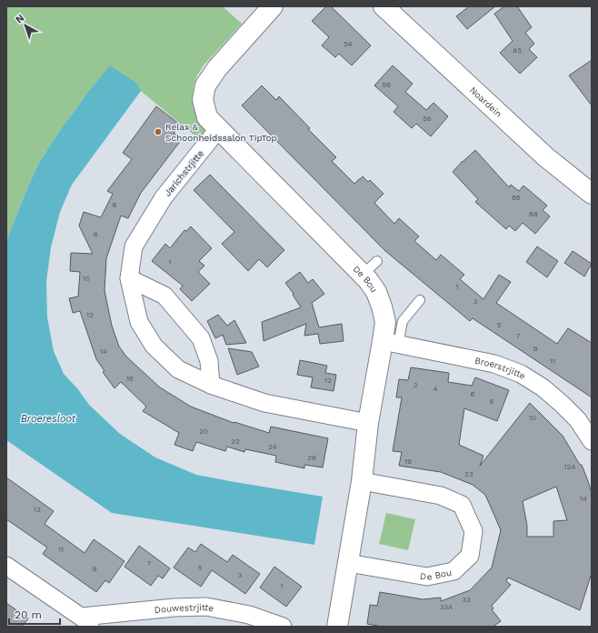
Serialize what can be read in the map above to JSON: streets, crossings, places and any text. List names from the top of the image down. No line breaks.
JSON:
{"streets":{"street":["Noardein","Jarichstrjitte","De Bou","Broerstrjitte","Douwestrjitte"]},"crossings":[["Jarichstrjitte","De Bou"],["De Bou","Broerstrjitte"]],"water":["Broeresloot"],"places":["Relax & Schoonheidssalon TipTop"],"house_numbers":["54","85","56","58","66","6","68","8","1","10","1","3","12","5","7","9","14","11","16","12","2","4","6","8","10","20","22","24","26","19","12A","23","14","13","11","7","5","9","3","1","33","33A"],"scale_bar":"20 m","north":"top left"}
